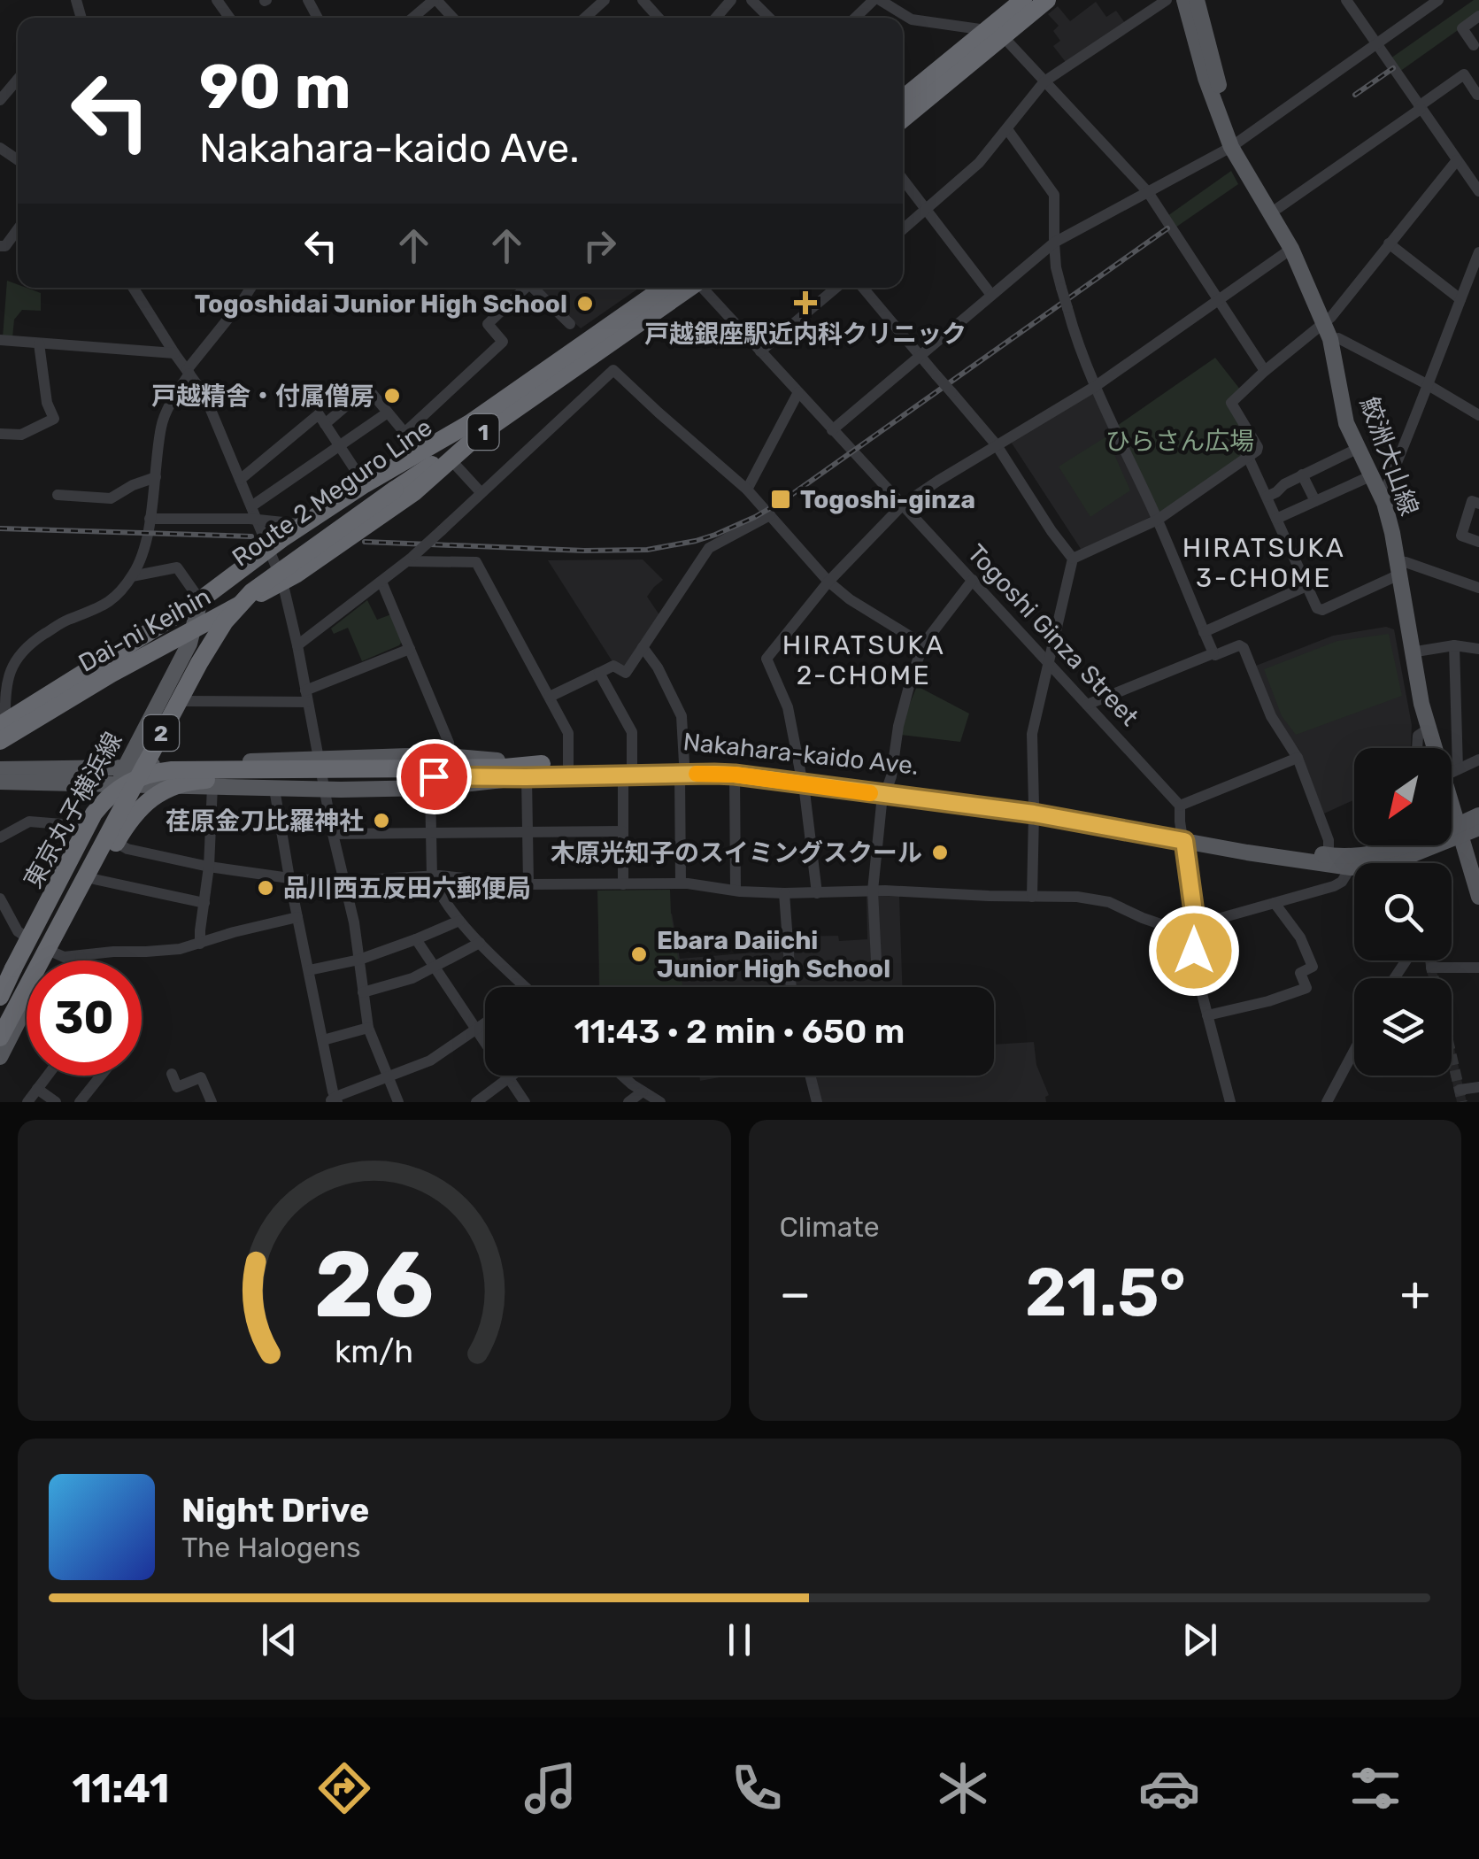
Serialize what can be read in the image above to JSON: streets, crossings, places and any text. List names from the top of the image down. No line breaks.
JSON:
{"streets":{"highway":["1","Route 2 Meguro Line","Dai-ni Keihin","2"],"main road":["鮫洲大山線","Nakahara-kaido Ave.","東京丸子横浜線"],"street":["Togoshi Ginza Street"]},"crossings":[["鮫洲大山線","Nakahara-kaido Ave."],["Route 2 Meguro Line","Dai-ni Keihin"],["Route 2 Meguro Line","2"],["Route 2 Meguro Line","Nakahara-kaido Ave."],["Route 2 Meguro Line","東京丸子横浜線"],["Dai-ni Keihin","東京丸子横浜線"],["2","東京丸子横浜線"],["Nakahara-kaido Ave.","東京丸子横浜線"]],"districts":["HIRATSUKA 3-CHOME","HIRATSUKA 2-CHOME"],"parks":["ひらさん広場"],"places":{"health":["戸越銀座駅近内科クリニック"],"other":["Togoshidai Junior High School","戸越精舎・付属僧房","荏原金刀比羅神社","木原光知子のスイミングスクール","品川西五反田六郵便局","Ebara Daiichi Junior High School"],"transit":["Togoshi-ginza"]},"north":"bottom left","page":{"turn":["90 m","Nakahara-kaido Ave."],"limit":"30","trip":"11:43 · 2 min · 650 m","tile":"Climate","heat":["−","21.5°","+"],"song":["Night Drive","The Halogens"],"tabs":"11:41","gauge":["26","km/h"]}}
